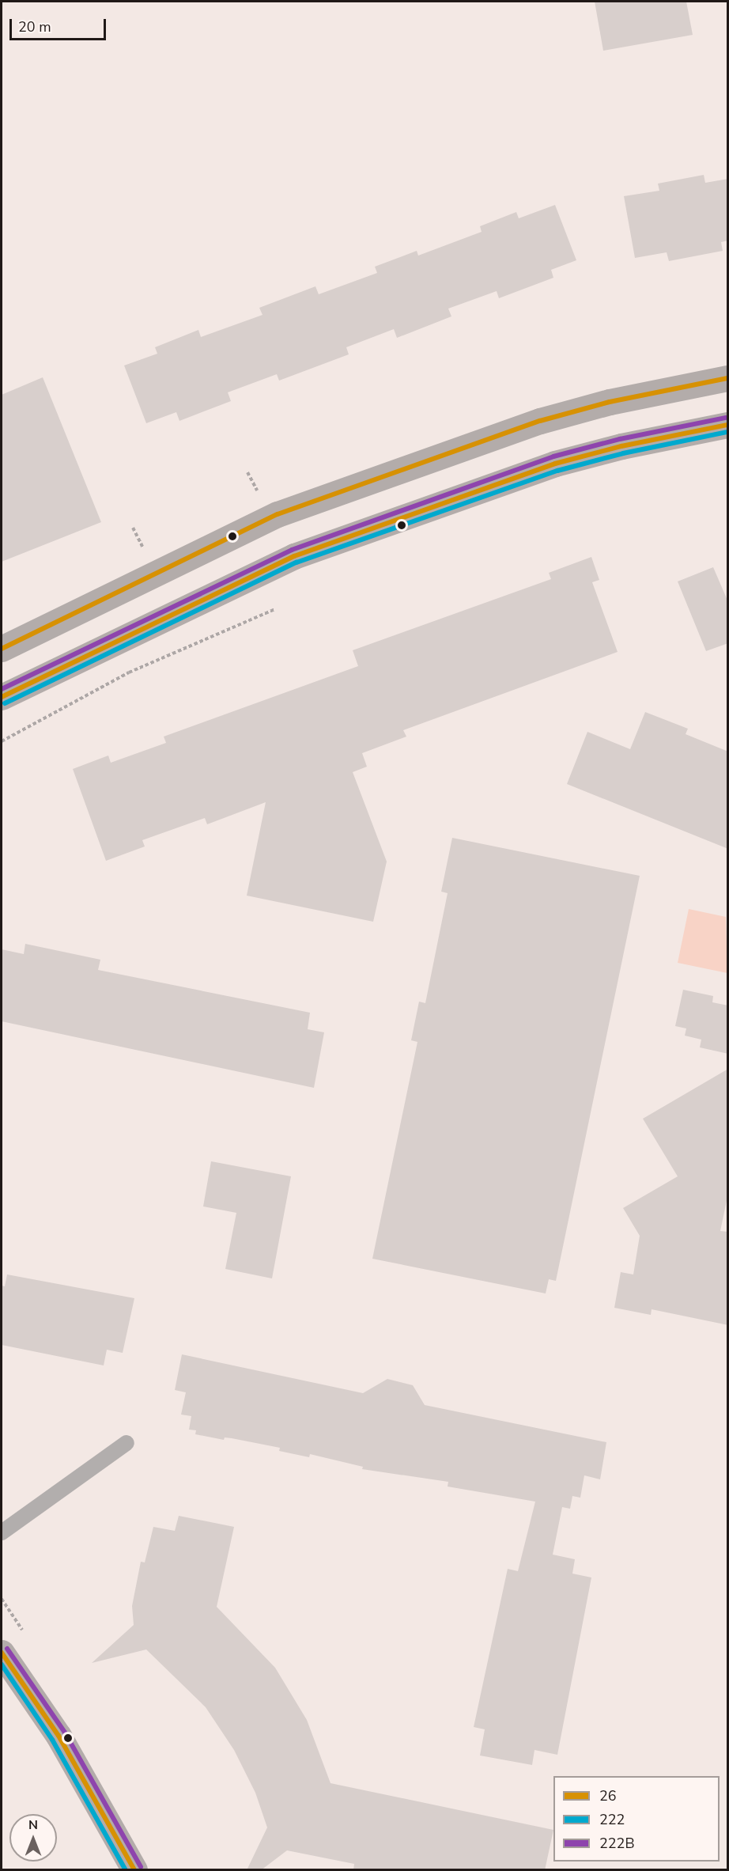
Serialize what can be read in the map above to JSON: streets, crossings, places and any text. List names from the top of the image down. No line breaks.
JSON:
{"lines":["transit line 26","transit line 222B","transit line 222"],"legend":["26","222","222B"],"scale_bar":"20 m","north":"top"}
